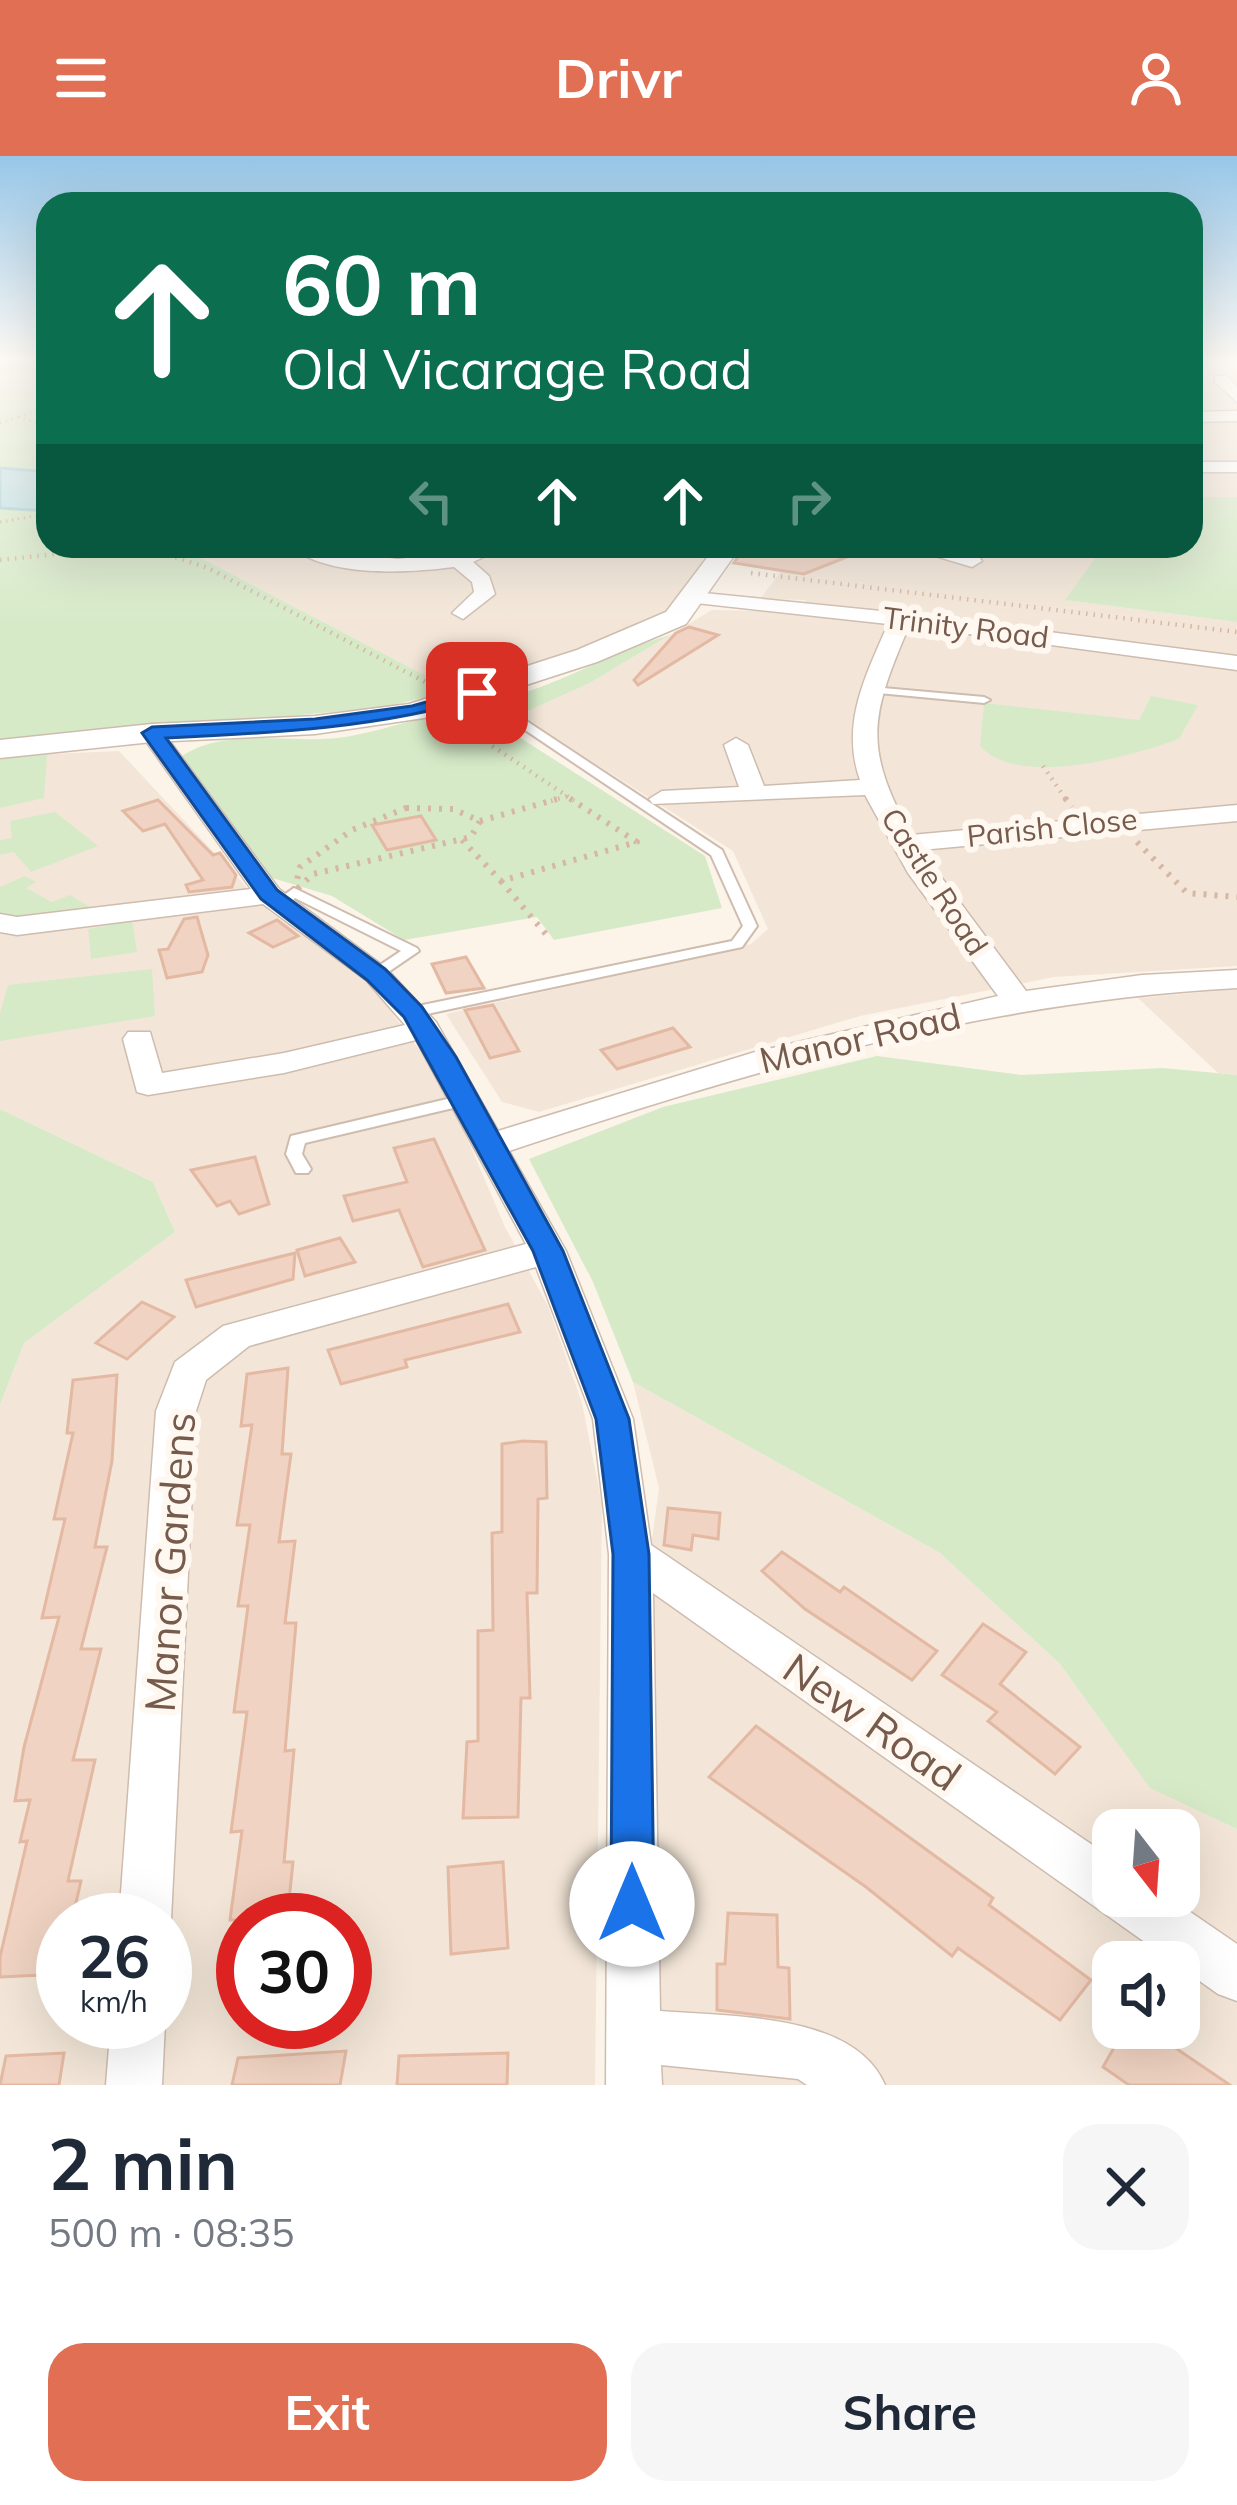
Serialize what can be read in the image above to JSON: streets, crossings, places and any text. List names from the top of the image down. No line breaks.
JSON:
{"streets":{"street":["Trinity Road","Parish Close","Castle Road","Manor Road","Manor Gardens","New Road"]},"crossings":[["Trinity Road","Castle Road"],["Parish Close","Castle Road"],["Castle Road","Manor Road"]],"north":"bottom","page":{"header":"Drivr","turn":["60 m","Old Vicarage Road"],"speed":"26 km/h","limit":"30","heading":["2 min","500 m · 08:35"],"buttons":["Exit","Share"]}}
